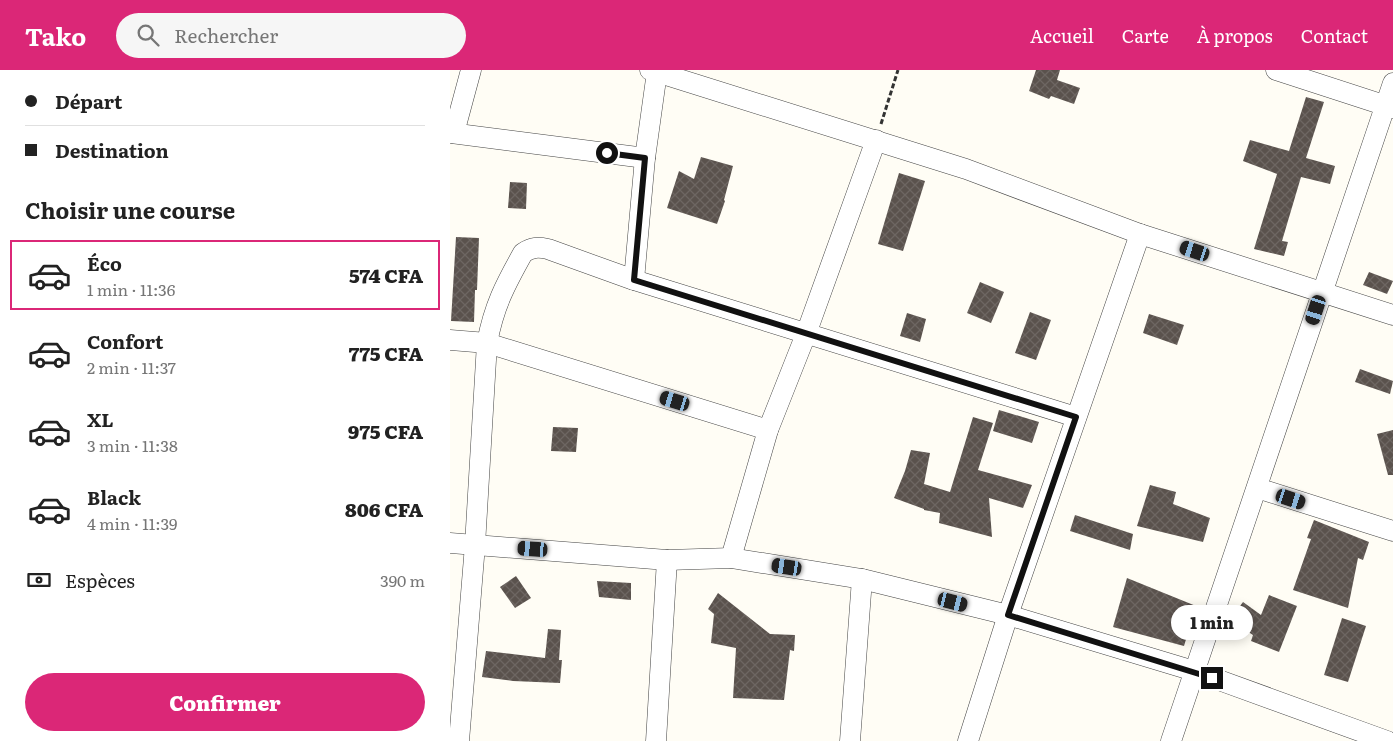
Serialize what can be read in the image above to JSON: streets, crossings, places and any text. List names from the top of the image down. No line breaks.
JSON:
{"page":{"header":"Tako","search":"Rechercher","nav":["Accueil","Carte","À propos","Contact"],"banner":["Départ","Destination"],"heading":"Choisir une course","list":[{"name":"Éco","note":"1 min · 11:36","value":"574 CFA"},{"name":"Confort","note":"2 min · 11:37","value":"775 CFA"},{"name":"XL","note":"3 min · 11:38","value":"975 CFA"},{"name":"Black","note":"4 min · 11:39","value":"806 CFA"}],"pay":["Espèces","390 m"],"bubble":"1 min","buttons":"Confirmer"}}
